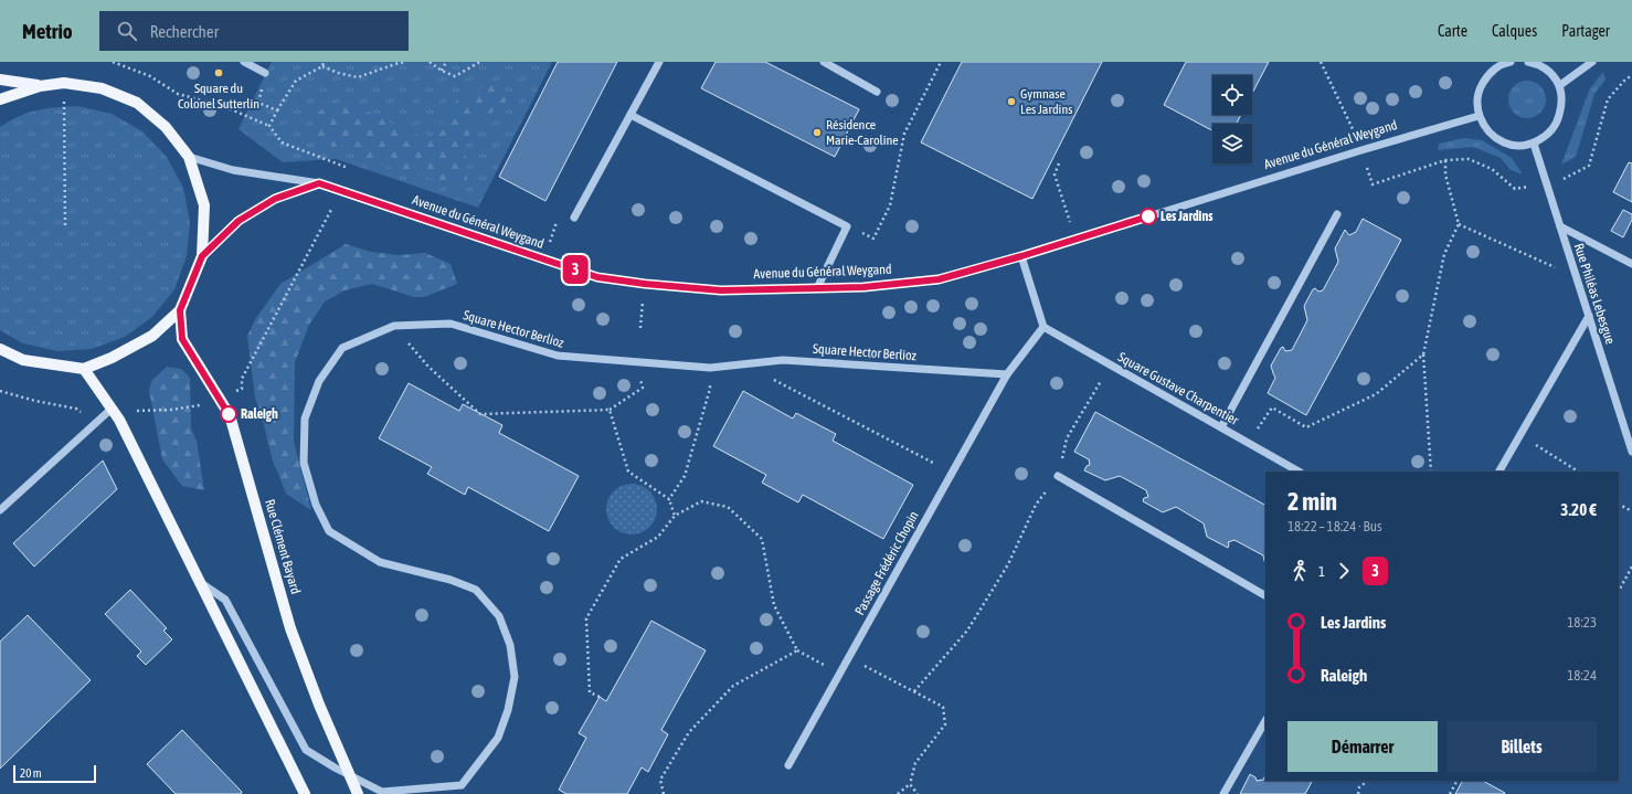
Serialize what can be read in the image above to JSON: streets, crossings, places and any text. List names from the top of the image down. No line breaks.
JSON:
{"streets":{"main road":["Rue Clément Bayard"],"street":["Avenue du Général Weygand","Rue Philéas Lebesgue","Square Hector Berlioz","Square Gustave Charpentier","Passage Frédéric Chopin"]},"crossings":[["Square Hector Berlioz","Passage Frédéric Chopin"],["Square Gustave Charpentier","Passage Frédéric Chopin"]],"places":["Square du Colonel Sutterlin","Gymnase Les Jardins","Résidence Marie-Caroline","Les Jardins","Raleigh"],"lines":["bus line 3"],"scale_bar":"20 m","page":{"header":"Metrio","search":"Rechercher","nav":["Carte","Calques","Partager"],"on_map":"3","heading":["2 min","18:22 – 18:24 · Bus","3.20 €"],"legs":["1","3"],"list":[{"name":"Les Jardins","value":"18:23"},{"name":"Raleigh","value":"18:24"}],"buttons":["Démarrer","Billets"],"scale":"20 m"}}
